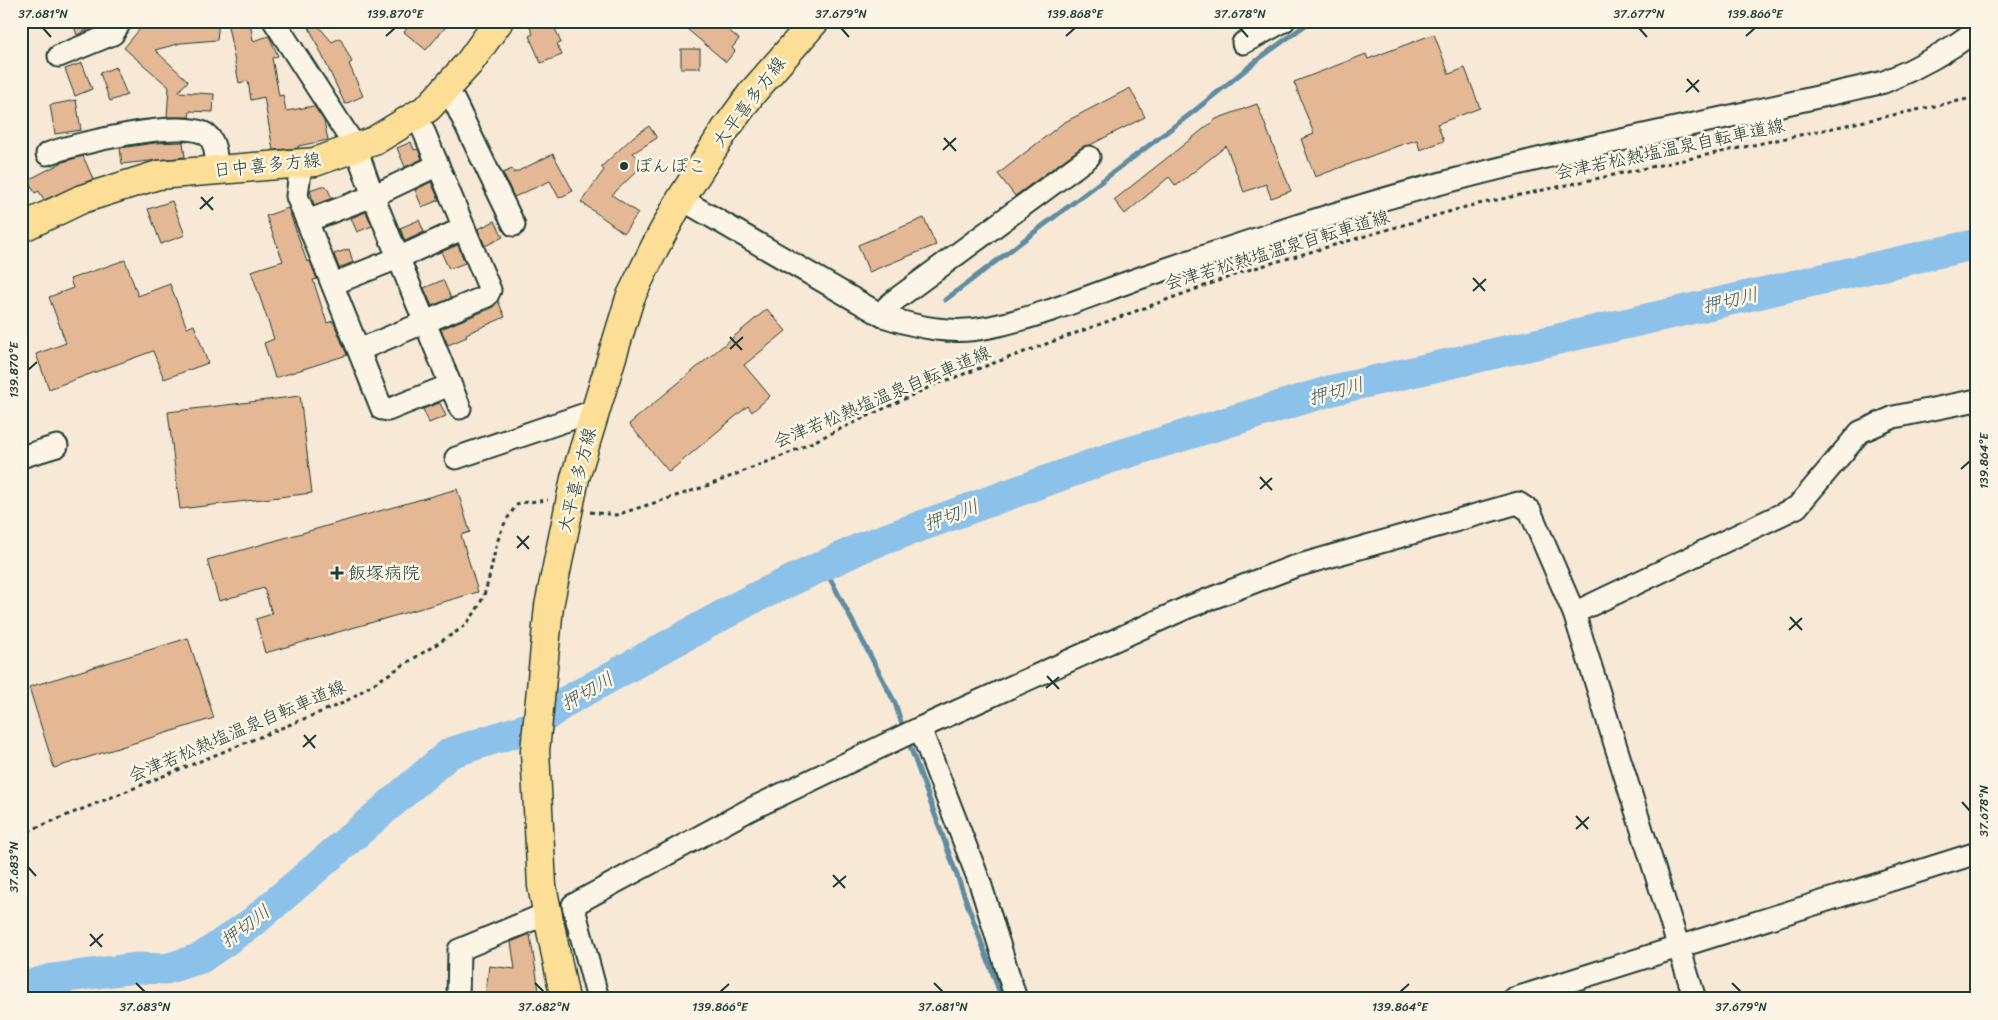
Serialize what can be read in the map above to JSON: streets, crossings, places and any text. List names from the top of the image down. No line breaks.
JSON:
{"streets":{"main road":["大平喜多方線","日中喜多方線"],"path":["会津若松熱塩温泉自転車道線"]},"water":["押切川"],"places":{"other":["ぽんぽこ"],"health":["飯塚病院"]},"coordinates":["37.681°N","139.870°E","37.679°N","139.868°E","37.678°N","37.677°N","139.866°E","139.864°E","37.683°N","37.682°N"]}
